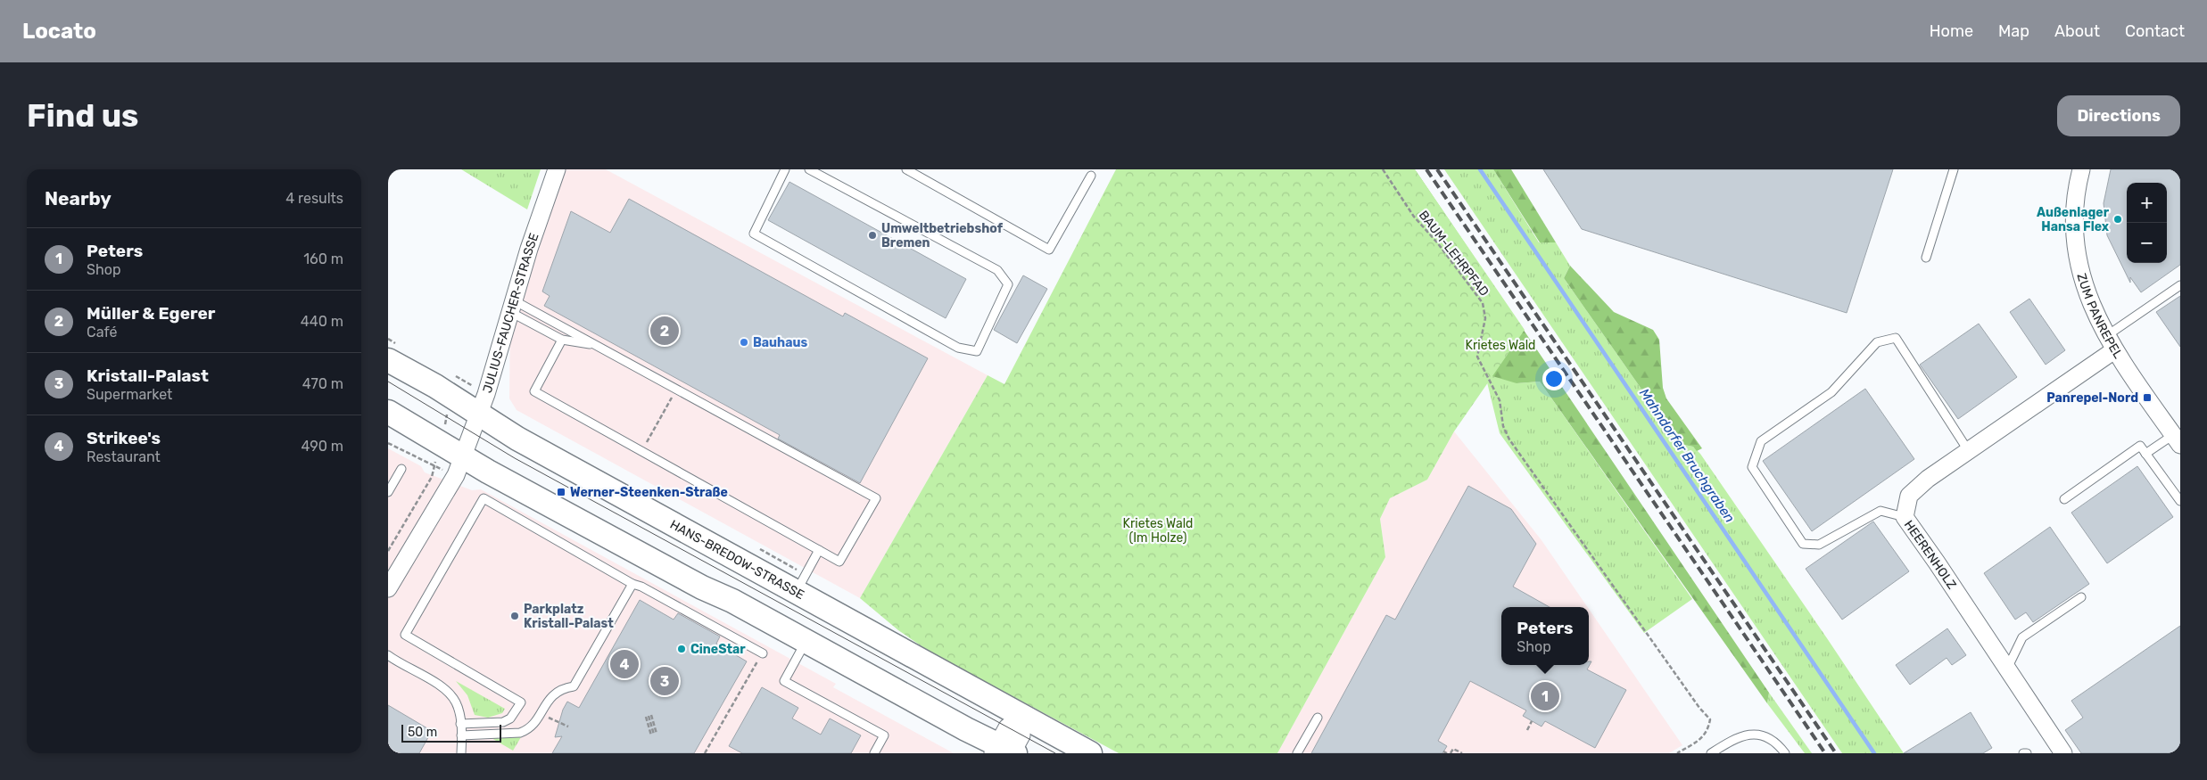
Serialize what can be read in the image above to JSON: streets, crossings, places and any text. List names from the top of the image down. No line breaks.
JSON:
{"streets":{"main road":["HANS-BREDOW-STRASSE"],"street":["JULIUS-FAUCHER-STRASSE","ZUM PANREPEL","HEERENHOLZ"],"path":["BAUM-LEHRPFAD"]},"crossings":[["JULIUS-FAUCHER-STRASSE","HANS-BREDOW-STRASSE"],["ZUM PANREPEL","HEERENHOLZ"]],"water":["Mahndorfer Bruchgraben"],"parks":["Krietes Wald","Krietes Wald (Im Holze)"],"places":{"other":["Außenlager Hansa Flex","Umweltbetriebshof Bremen","Bauhaus","Parkplatz Kristall-Palast","CineStar"],"transit":["Panrepel-Nord","Werner-Steenken-Straße"]},"scale_bar":"50 m","page":{"header":"Locato","nav":["Home","Map","About","Contact"],"buttons":"Directions","title":"Find us","heading":["Nearby","4 results"],"map_buttons":["+","−"],"list":[{"mark":"1","name":"Peters","note":"Shop","value":"160 m"},{"mark":"2","name":"Müller & Egerer","note":"Café","value":"440 m"},{"mark":"3","name":"Kristall-Palast","note":"Supermarket","value":"470 m"},{"mark":"4","name":"Strikee's","note":"Restaurant","value":"490 m"}],"pins":["2","4","3","1"],"popup":["Peters","Shop"],"scale":"50 m"}}
